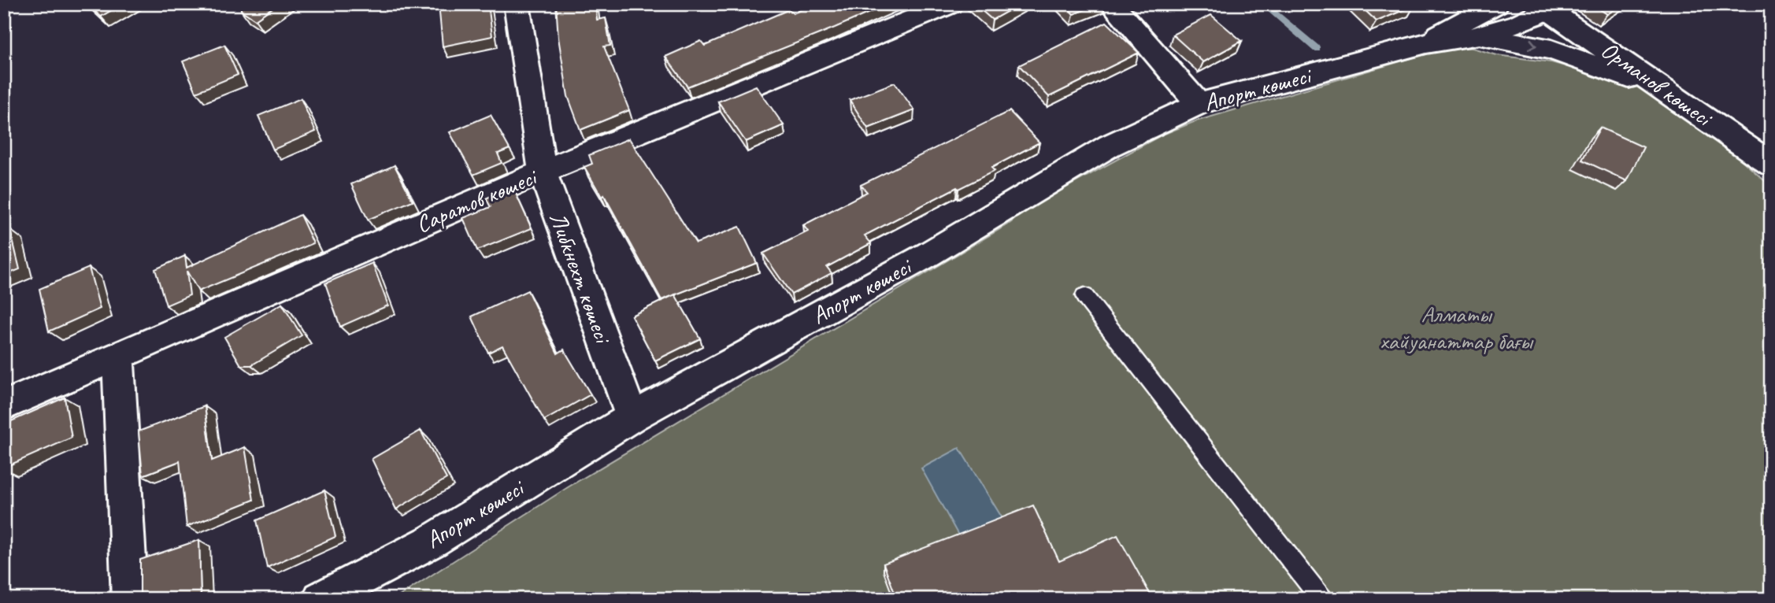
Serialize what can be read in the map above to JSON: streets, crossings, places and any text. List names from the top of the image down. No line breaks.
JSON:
{"streets":{"street":["Орманов көшесі","Апорт көшесі","Саратов көшесі","Либкнехт көшесі"]},"crossings":[["Орманов көшесі","Апорт көшесі"],["Апорт көшесі","Либкнехт көшесі"],["Саратов көшесі","Либкнехт көшесі"]],"parks":["Алматы хайуанаттар бағы"]}
